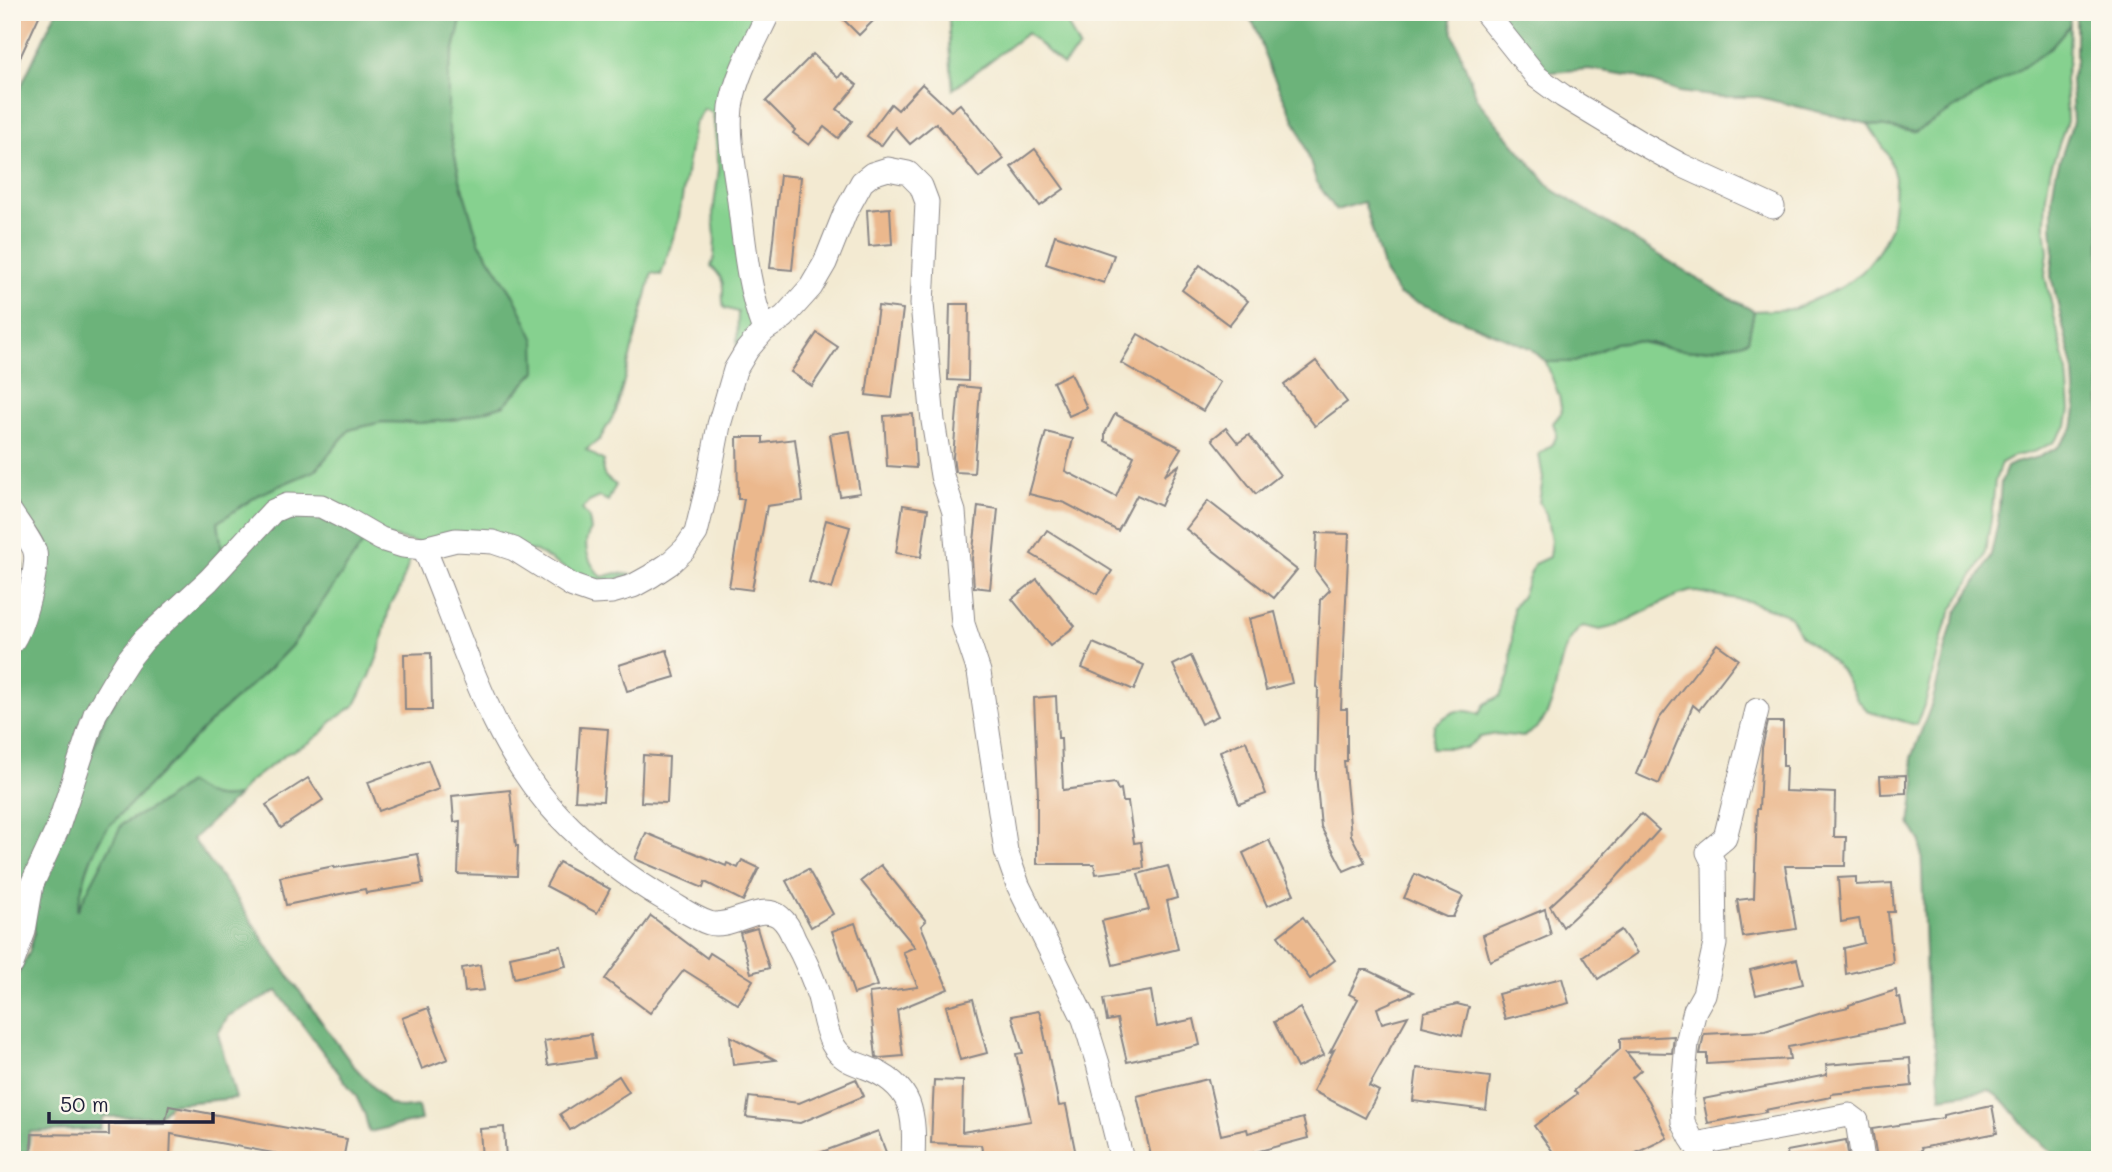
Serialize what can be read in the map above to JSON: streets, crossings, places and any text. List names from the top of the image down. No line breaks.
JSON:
{"scale_bar":"50 m"}
